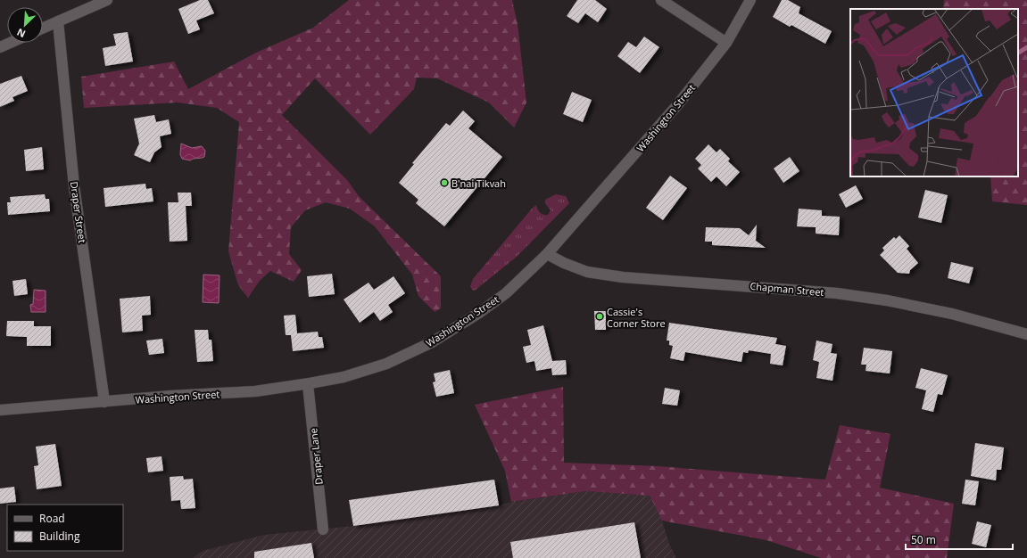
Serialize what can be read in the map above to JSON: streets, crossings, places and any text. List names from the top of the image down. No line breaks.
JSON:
{"streets":{"street":["Washington Street","Draper Street","Chapman Street","Draper Lane"]},"crossings":[["Washington Street","Draper Street"],["Washington Street","Chapman Street"],["Washington Street","Draper Lane"]],"places":["B'nai Tikvah","Cassie's Corner Store"],"legend":["Road","Building"],"scale_bar":"50 m","north":"bottom left"}
